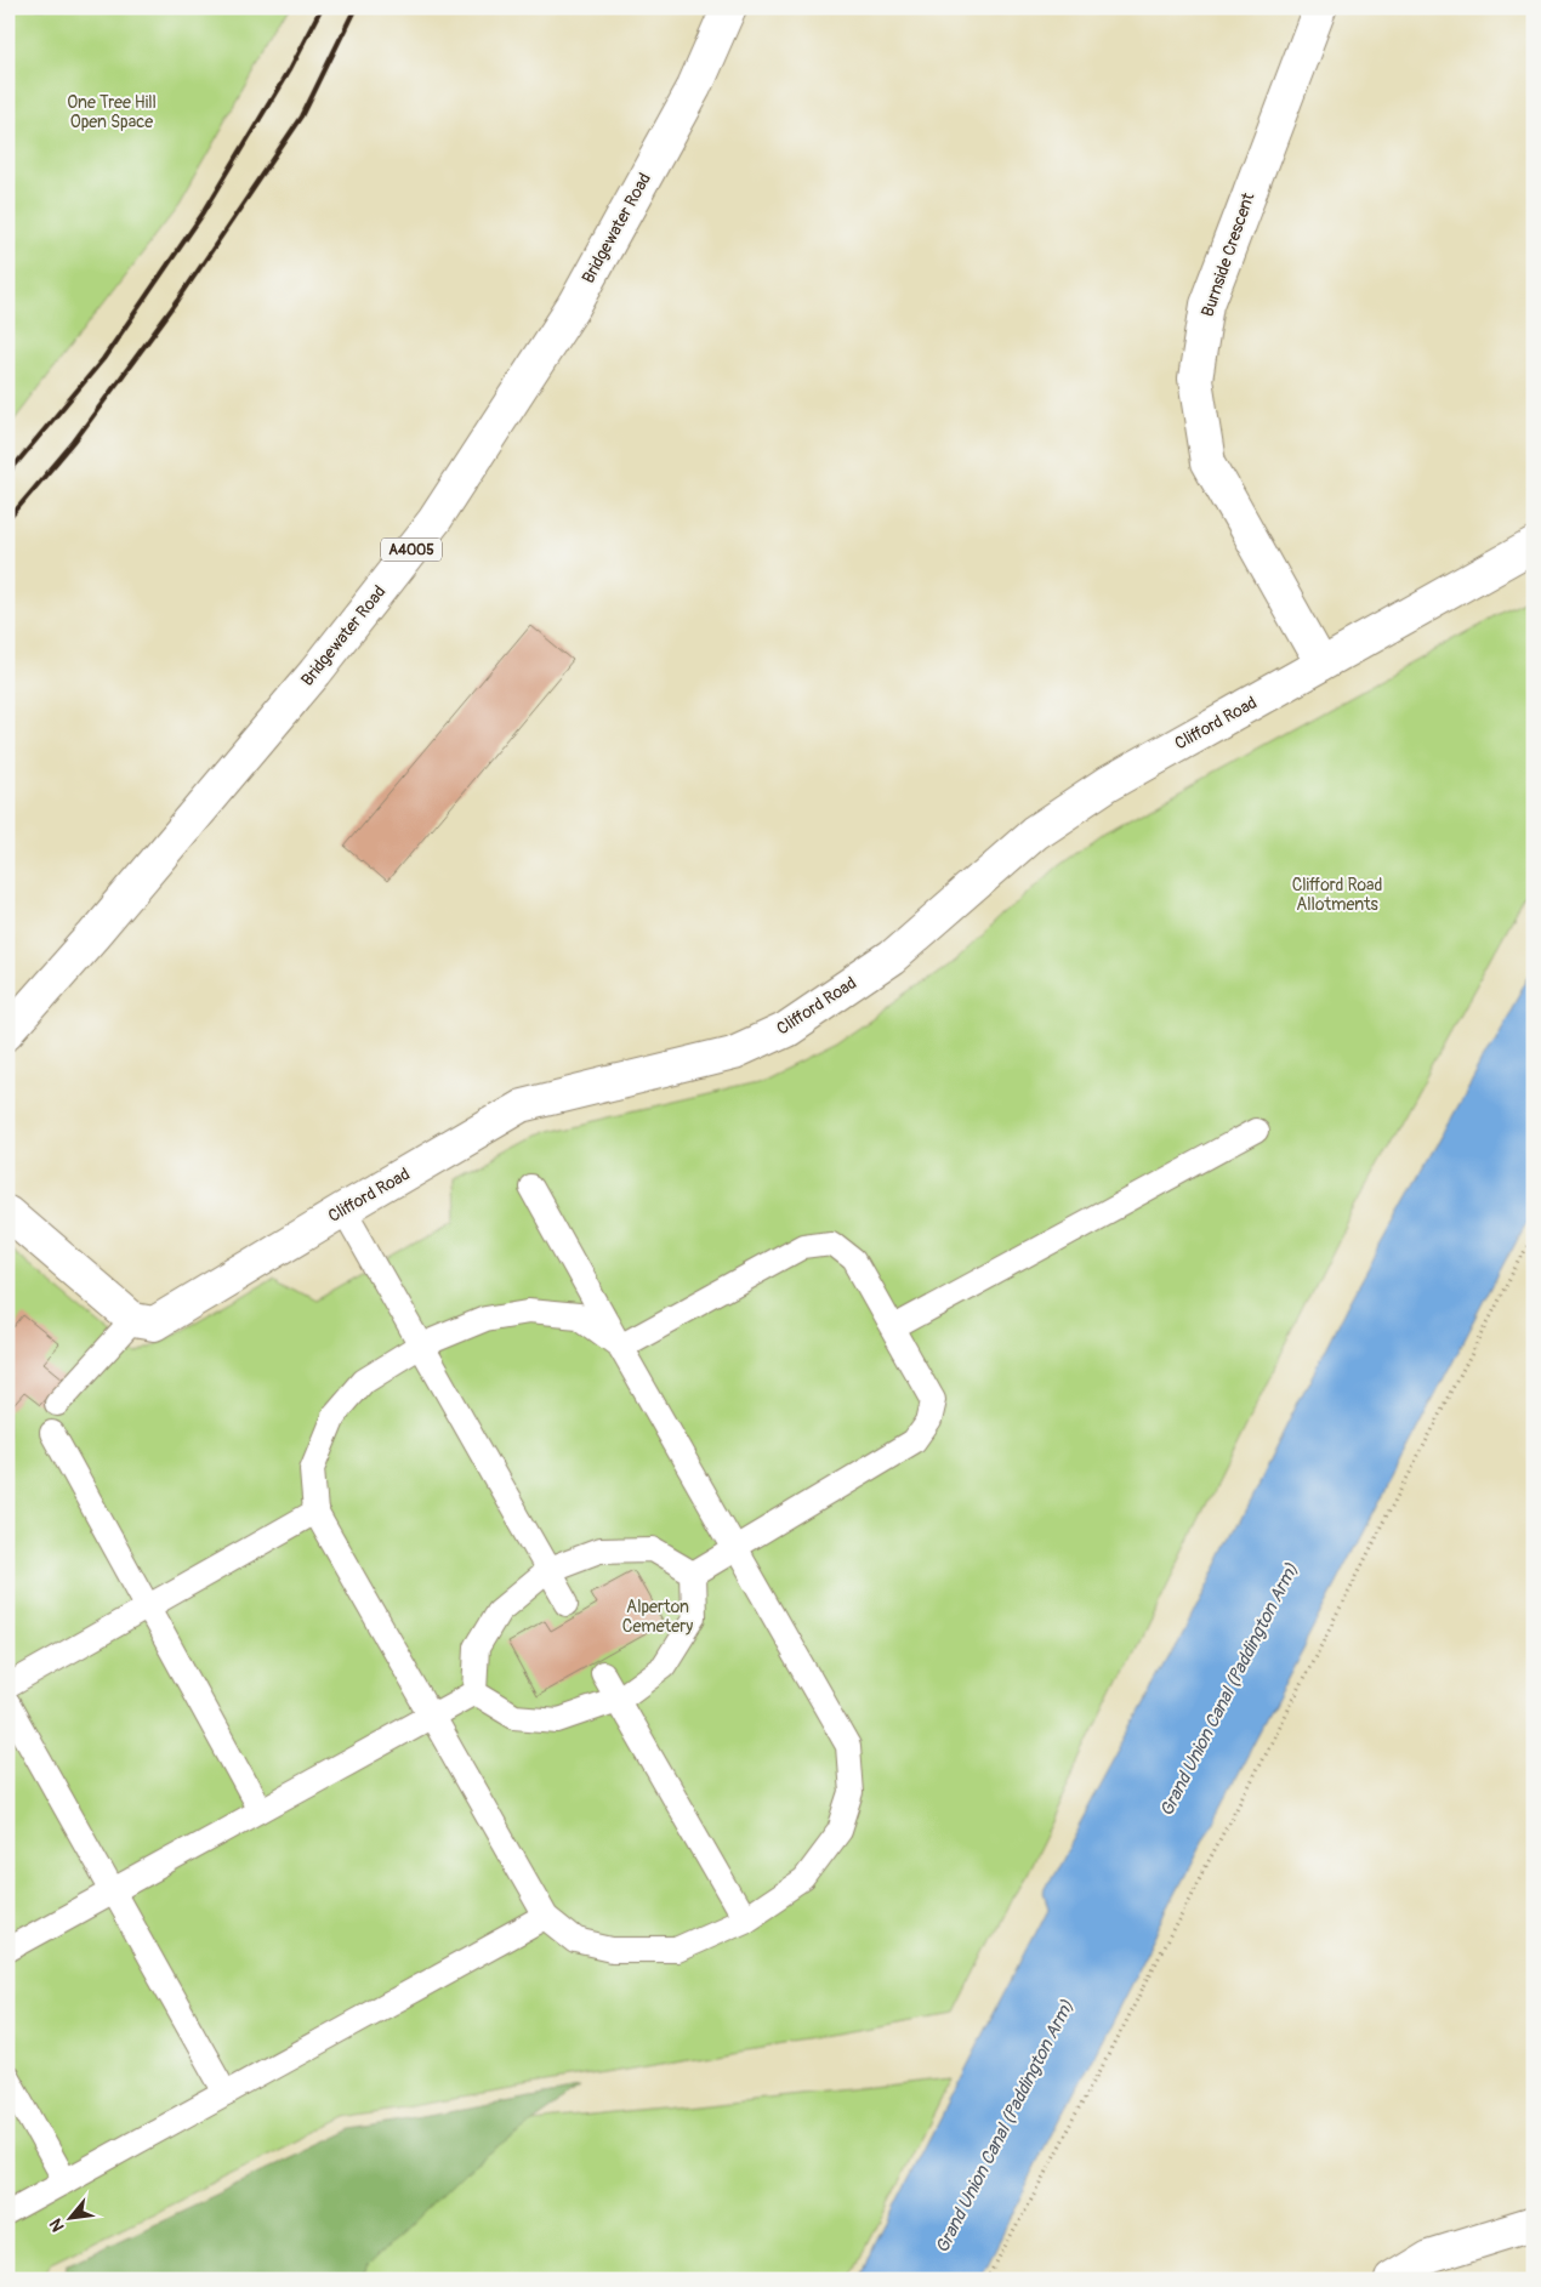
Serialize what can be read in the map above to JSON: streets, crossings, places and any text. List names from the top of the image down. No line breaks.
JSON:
{"streets":{"street":["Bridgewater Road","Burnside Crescent","A4005","Clifford Road"]},"crossings":[["Burnside Crescent","Clifford Road"]],"water":["Grand Union Canal (Paddington Arm)"],"parks":["One Tree Hill Open Space","Clifford Road Allotments","Alperton Cemetery"],"north":"bottom left"}
